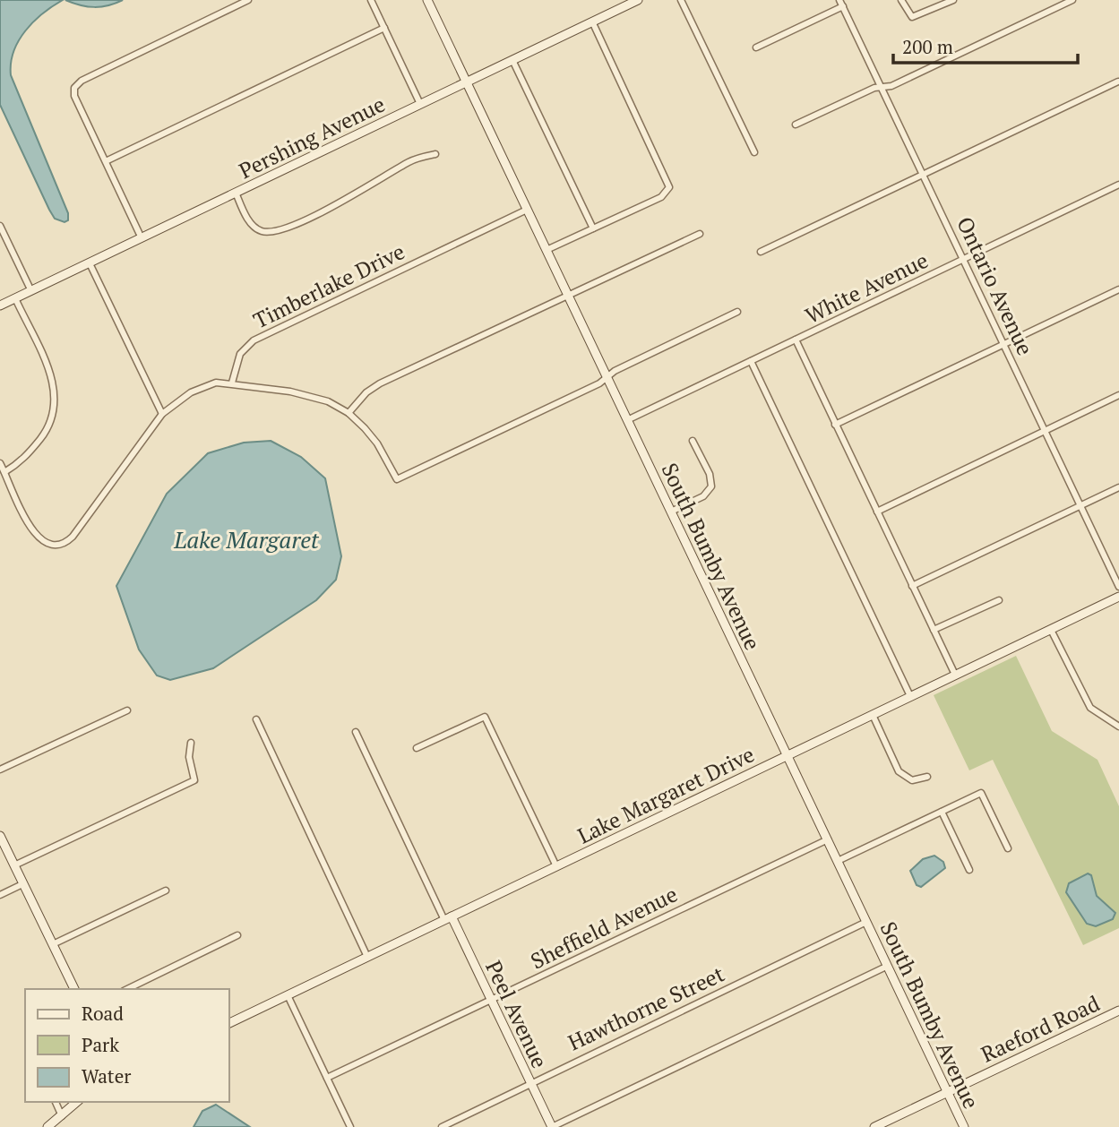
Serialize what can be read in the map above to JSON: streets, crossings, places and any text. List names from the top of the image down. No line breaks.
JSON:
{"streets":{"street":["Pershing Avenue","Timberlake Drive","Ontario Avenue","White Avenue","South Bumby Avenue","Lake Margaret Drive","Sheffield Avenue","Hawthorne Street","Peel Avenue","Raeford Road"]},"crossings":[["Pershing Avenue","South Bumby Avenue"],["Timberlake Drive","South Bumby Avenue"],["Ontario Avenue","White Avenue"],["White Avenue","South Bumby Avenue"],["South Bumby Avenue","Lake Margaret Drive"],["South Bumby Avenue","Sheffield Avenue"],["South Bumby Avenue","Hawthorne Street"],["South Bumby Avenue","Raeford Road"],["Lake Margaret Drive","Peel Avenue"],["Sheffield Avenue","Peel Avenue"],["Hawthorne Street","Peel Avenue"]],"water":["Lake Margaret"],"legend":["Road","Park","Water"],"scale_bar":"200 m"}
